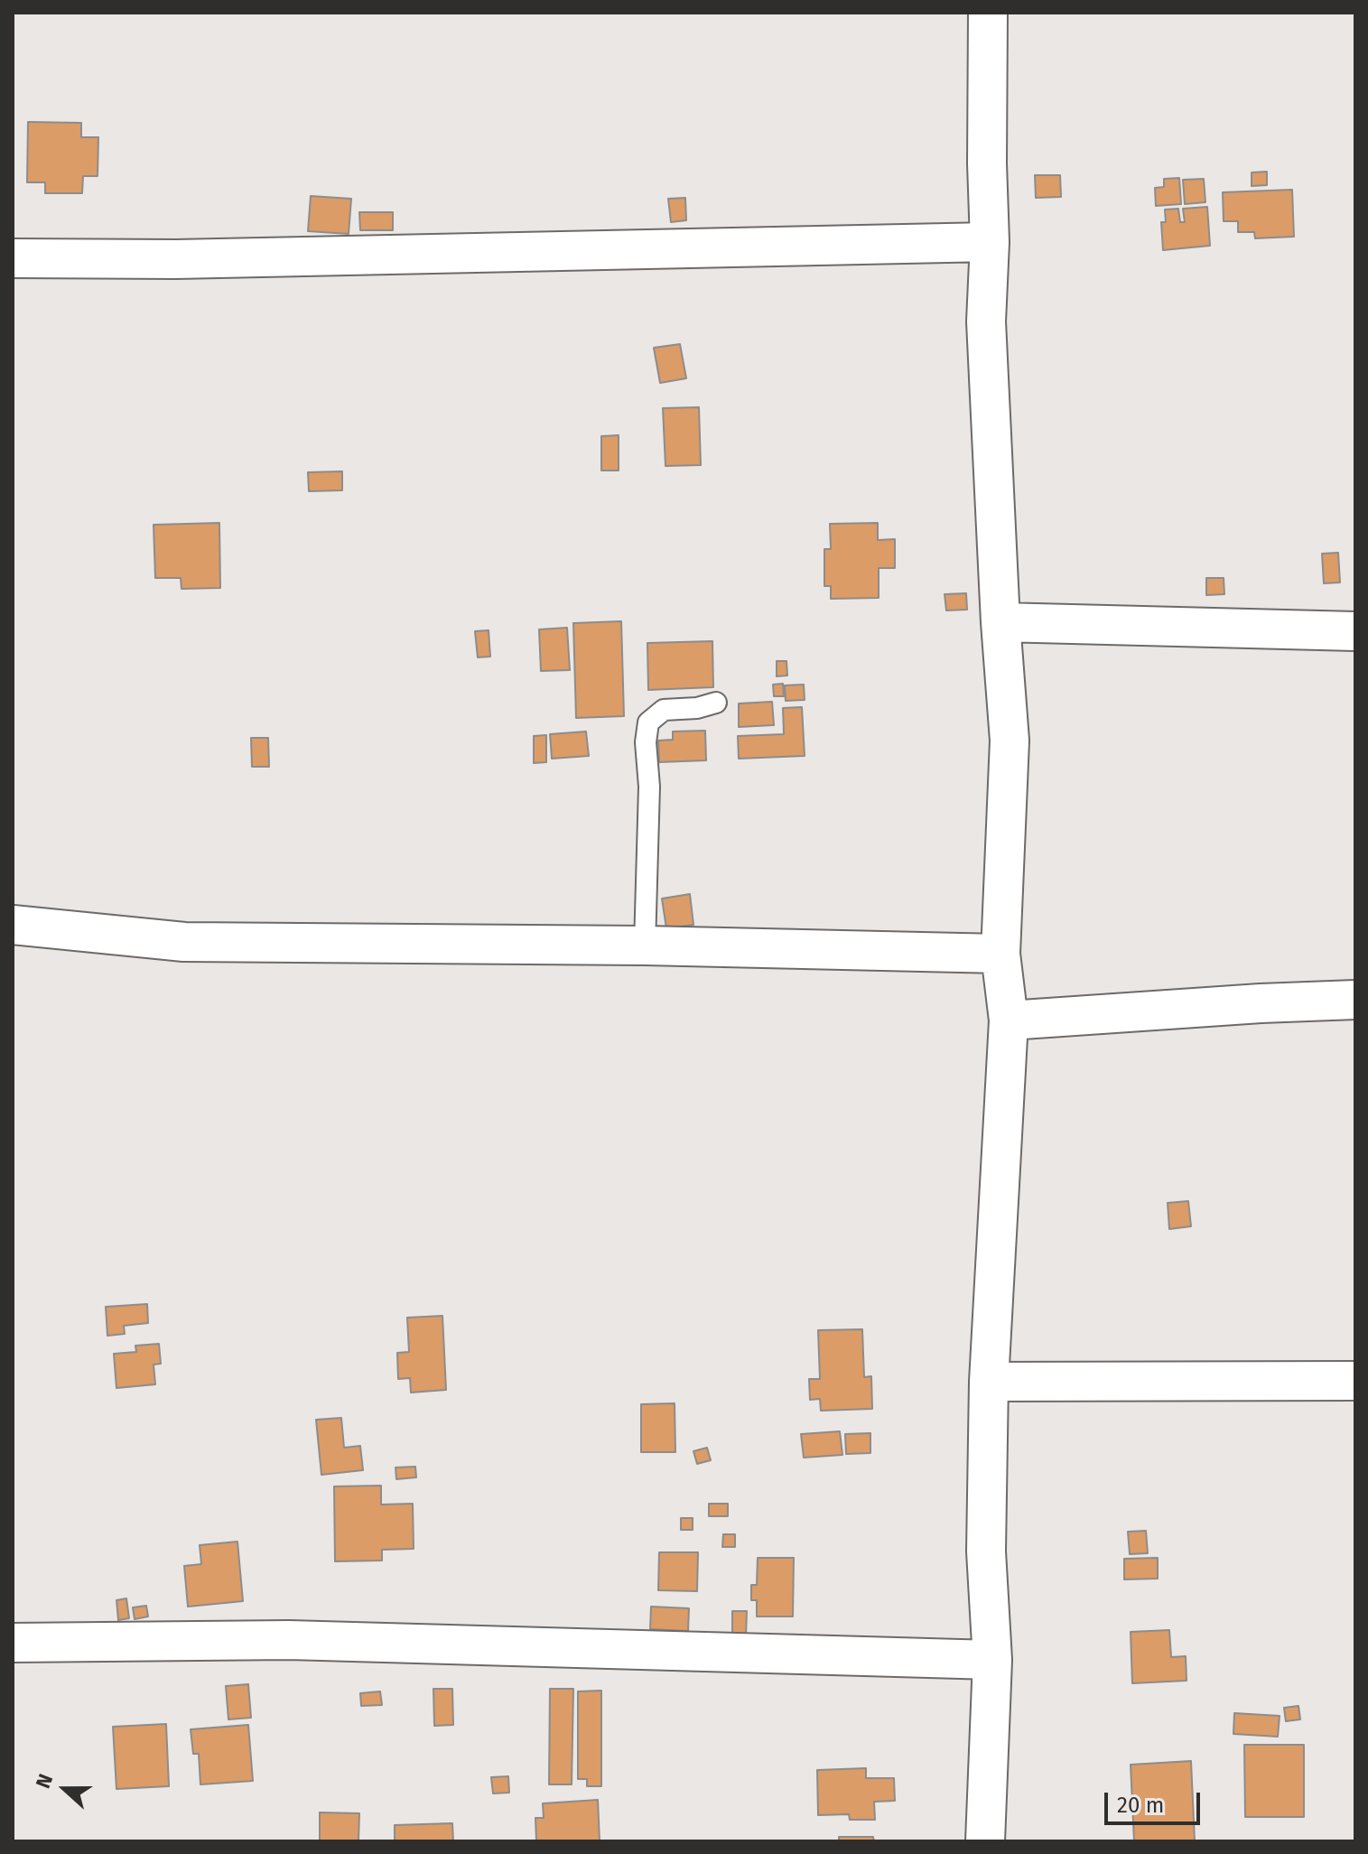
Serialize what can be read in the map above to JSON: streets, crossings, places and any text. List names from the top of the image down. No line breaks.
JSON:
{"scale_bar":"20 m","north":"left"}
